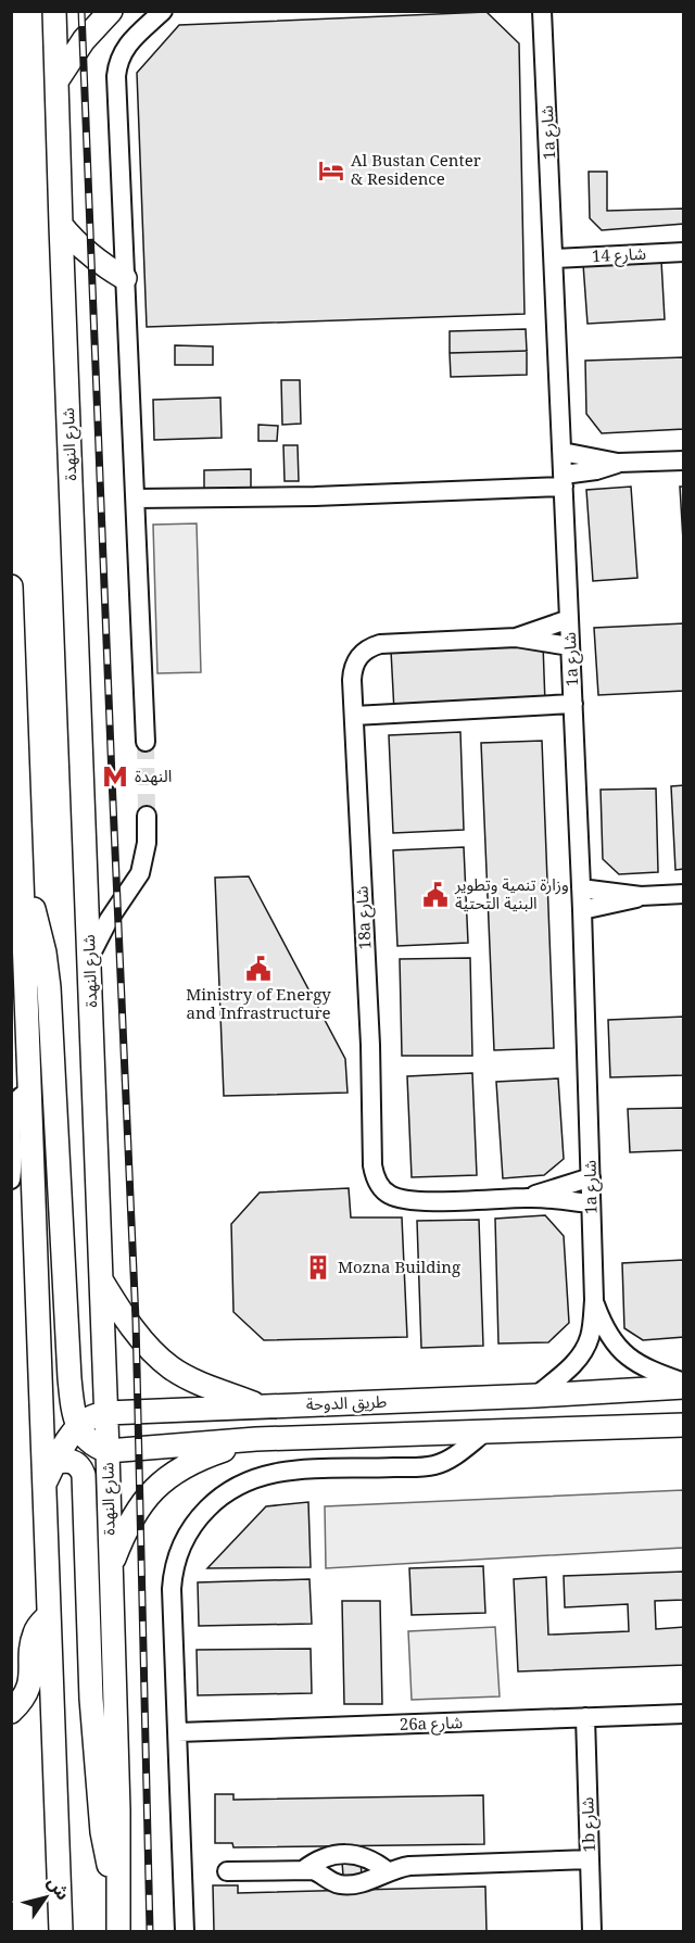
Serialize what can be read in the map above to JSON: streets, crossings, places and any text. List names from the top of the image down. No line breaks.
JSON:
{"streets":{"main road":["شارع النهدة","طريق الدوحة"],"street":["1a شارع","شارع 14","18a شارع","26a شارع","1b شارع"]},"crossings":[["1a شارع","شارع 14"],["1a شارع","18a شارع"],["1a شارع","طريق الدوحة"],["شارع النهدة","طريق الدوحة"],["26a شارع","1b شارع"]],"places":{"hotel":["Al Bustan Center & Residence"],"metro station":["النهدة"],"public building":["وزارة تنمية وتطوير البنية التحتية","Ministry of Energy and Infrastructure"],"building":["Mozna Building"]},"north":"top right"}
